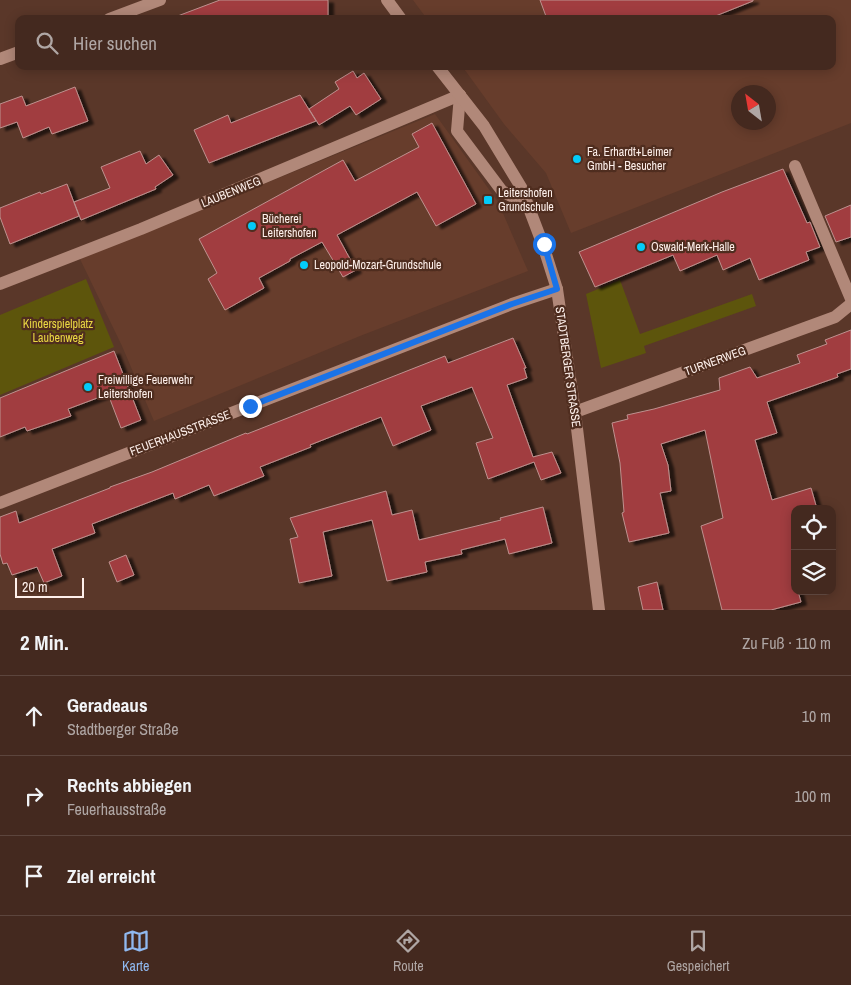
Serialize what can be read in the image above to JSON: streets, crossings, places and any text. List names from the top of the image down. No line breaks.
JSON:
{"streets":{"street":["LAUBENWEG","TURNERWEG","STADTBERGER STRASSE","FEUERHAUSSTRASSE"]},"crossings":[["LAUBENWEG","STADTBERGER STRASSE"],["TURNERWEG","STADTBERGER STRASSE"],["STADTBERGER STRASSE","FEUERHAUSSTRASSE"]],"parks":["Kinderspielplatz Laubenweg"],"places":{"other":["Fa. Erhardt+Leimer GmbH - Besucher","Bücherei Leitershofen","Oswald-Merk-Halle","Leopold-Mozart-Grundschule","Freiwillige Feuerwehr Leitershofen"],"transit":["Leitershofen Grundschule"]},"scale_bar":"20 m","north":"top left","page":{"search":"Hier suchen","scale":"20 m","heading":["2 Min.","Zu Fuß · 110 m"],"list":[["Geradeaus","Stadtberger Straße","10 m"],["Rechts abbiegen","Feuerhausstraße","100 m"],"Ziel erreicht"],"nav":["Karte","Route","Gespeichert"]}}
